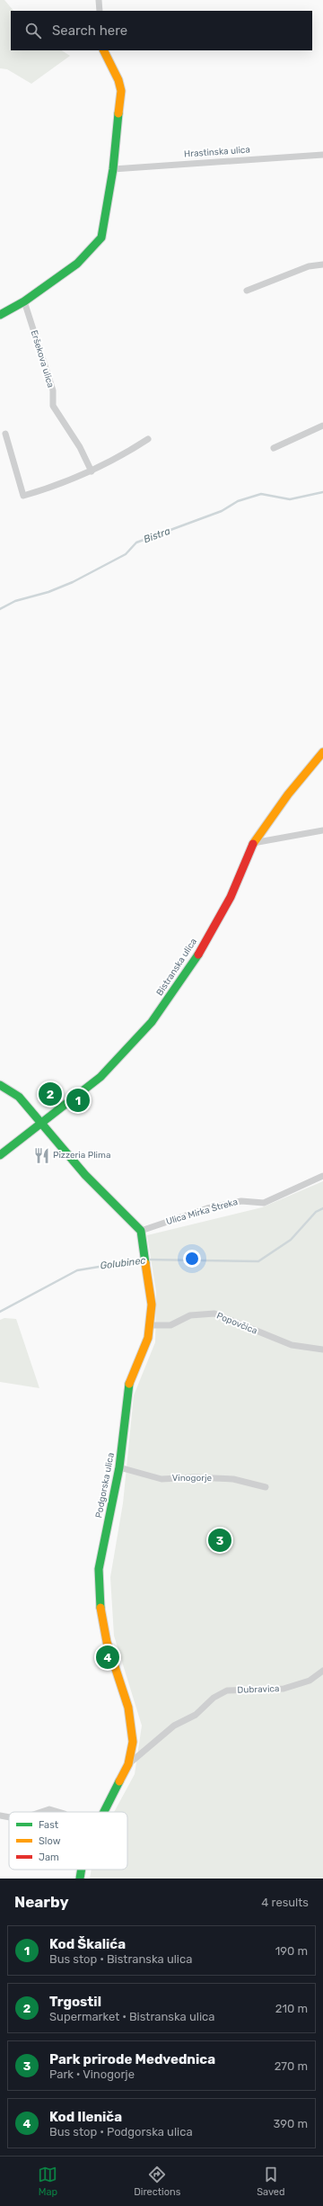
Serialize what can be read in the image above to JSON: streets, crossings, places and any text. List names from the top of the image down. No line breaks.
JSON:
{"streets":{"main road":["Bistranska ulica","Podgorska ulica"],"street":["Hrastinska ulica","Eršekova ulica","Ulica Mirka Štreka","Popovčica","Vinogorje","Dubravica"]},"crossings":[["Ulica Mirka Štreka","Podgorska ulica"],["Popovčica","Podgorska ulica"],["Vinogorje","Podgorska ulica"],["Podgorska ulica","Dubravica"]],"water":["Bistra","Golubinec"],"places":{"restaurant":["Pizzeria Plima"]},"legend":["Fast","Slow","Jam"],"page":{"search":"Search here","pins":["2","1","3","4"],"heading":["Nearby","4 results"],"list":[{"mark":"1","name":"Kod Škalića","note":"Bus stop · Bistranska ulica","value":"190 m"},{"mark":"2","name":"Trgostil","note":"Supermarket · Bistranska ulica","value":"210 m"},{"mark":"3","name":"Park prirode Medvednica","note":"Park · Vinogorje","value":"270 m"},{"mark":"4","name":"Kod Ileniča","note":"Bus stop · Podgorska ulica","value":"390 m"}],"nav":["Map","Directions","Saved"]}}
